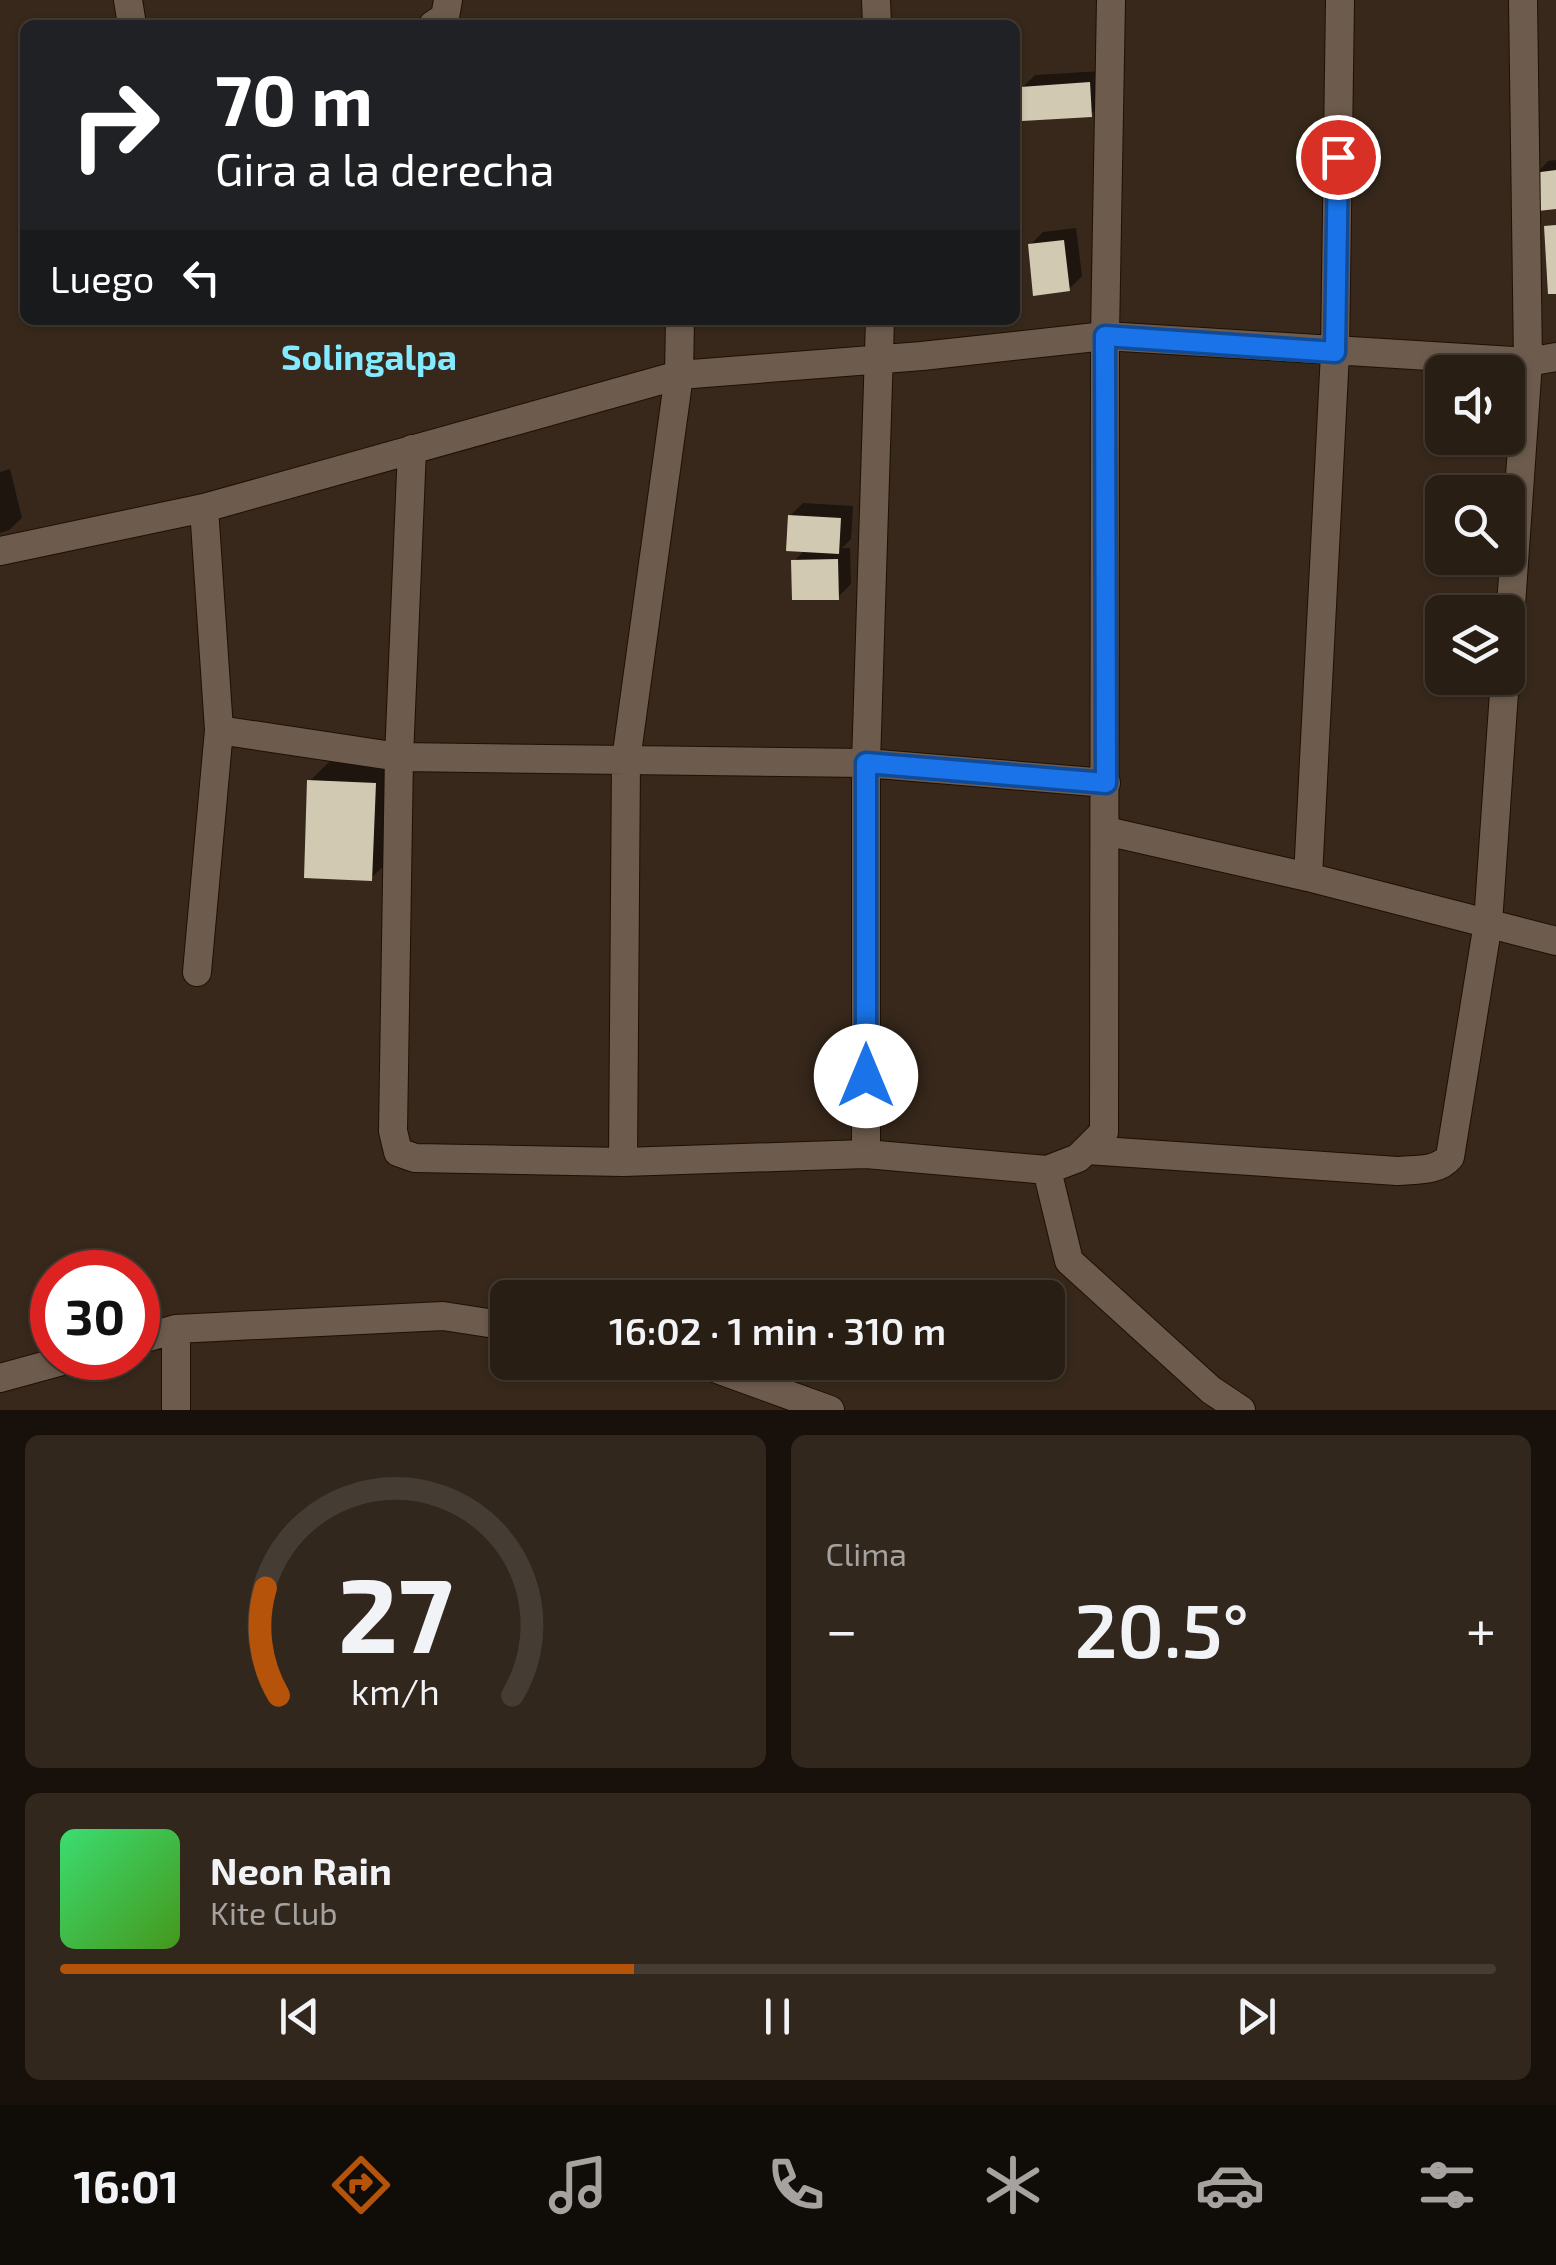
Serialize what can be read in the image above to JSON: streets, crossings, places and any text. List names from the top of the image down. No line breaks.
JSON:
{"districts":["Solingalpa"],"page":{"turn":["70 m","Gira a la derecha"],"then":"Luego","limit":"30","trip":"16:02 · 1 min · 310 m","tile":"Clima","heat":["−","20.5°","+"],"song":["Neon Rain","Kite Club"],"tabs":"16:01","gauge":["27","km/h"]}}
